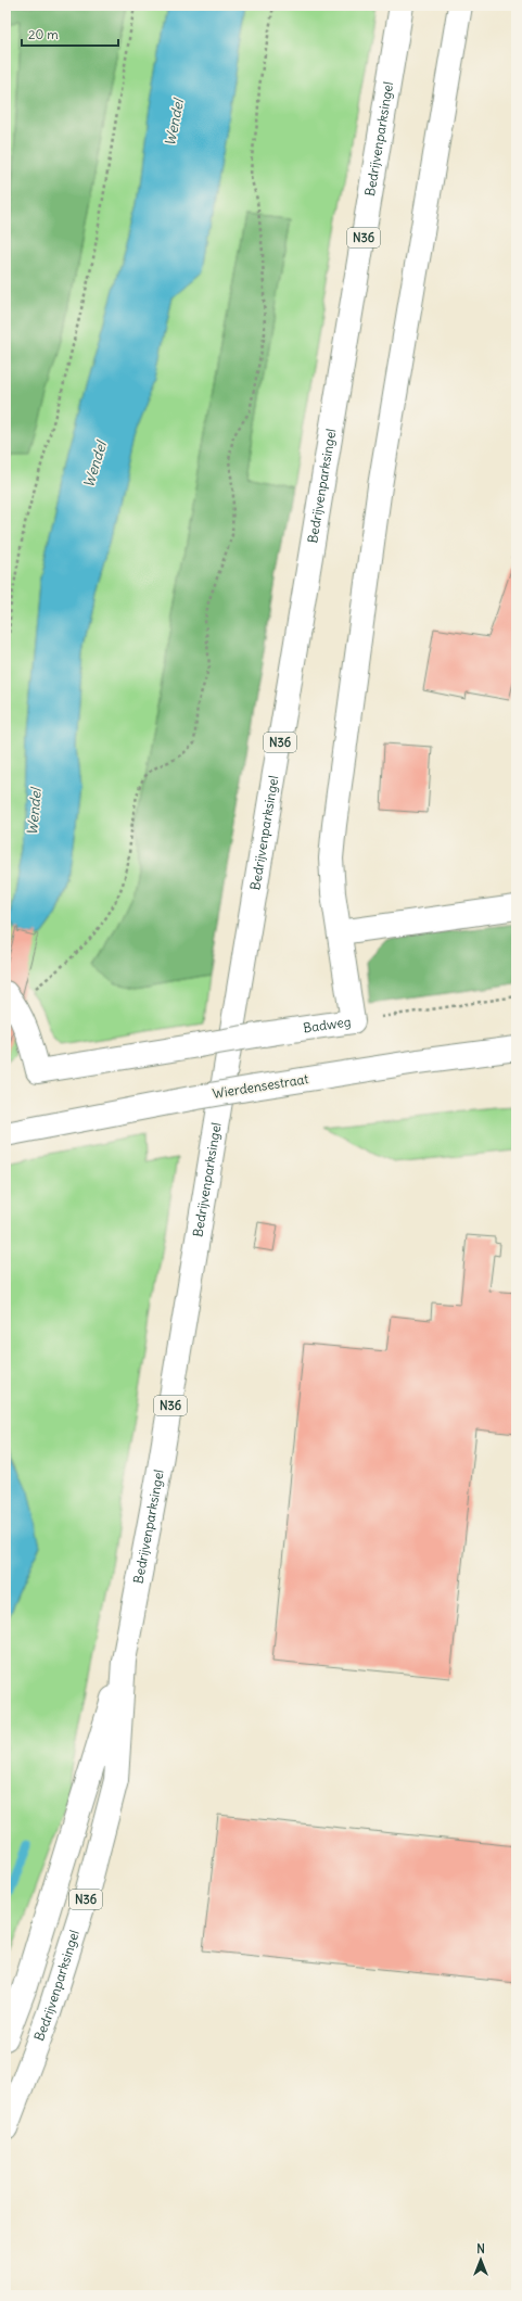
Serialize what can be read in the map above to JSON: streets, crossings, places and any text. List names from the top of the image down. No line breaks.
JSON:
{"streets":{"main road":["Bedrijvenparksingel","N36","Badweg","Wierdensestraat"]},"water":["Wendel"],"scale_bar":"20 m","north":"top"}
